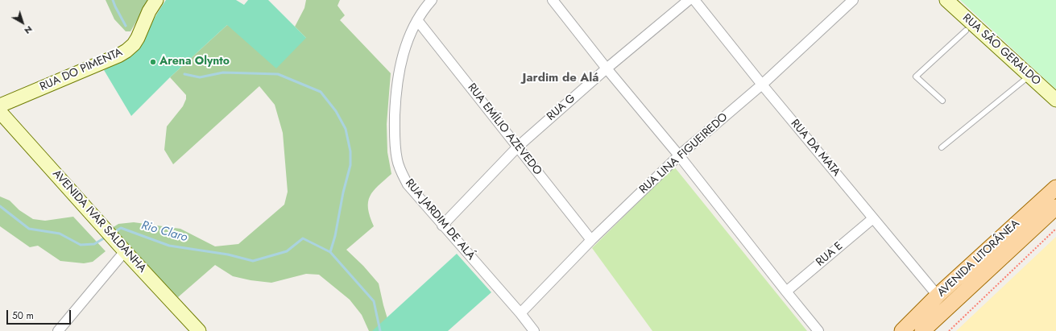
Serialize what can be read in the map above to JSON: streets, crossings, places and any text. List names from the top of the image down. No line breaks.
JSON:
{"streets":{"main road":["RUA SÃO GERALDO","RUA DO PIMENTA","AVENIDA IVAR SALDANHA","AVENIDA LITORÂNEA"],"street":["RUA G","RUA EMÍLIO AZEVEDO","RUA DA MATA","RUA LINA FIGUEIREDO","RUA JARDIM DE ALÁ","RUA E"]},"crossings":[["RUA G","RUA EMÍLIO AZEVEDO"],["RUA G","RUA JARDIM DE ALÁ"],["RUA EMÍLIO AZEVEDO","RUA LINA FIGUEIREDO"],["RUA EMÍLIO AZEVEDO","RUA JARDIM DE ALÁ"],["RUA DA MATA","RUA LINA FIGUEIREDO"],["RUA DA MATA","RUA E"],["RUA DA MATA","AVENIDA LITORÂNEA"],["RUA LINA FIGUEIREDO","RUA JARDIM DE ALÁ"]],"districts":["Jardim de Alá"],"water":["Rio Claro"],"places":["Arena Olynto"],"scale_bar":"50 m","north":"bottom right"}
